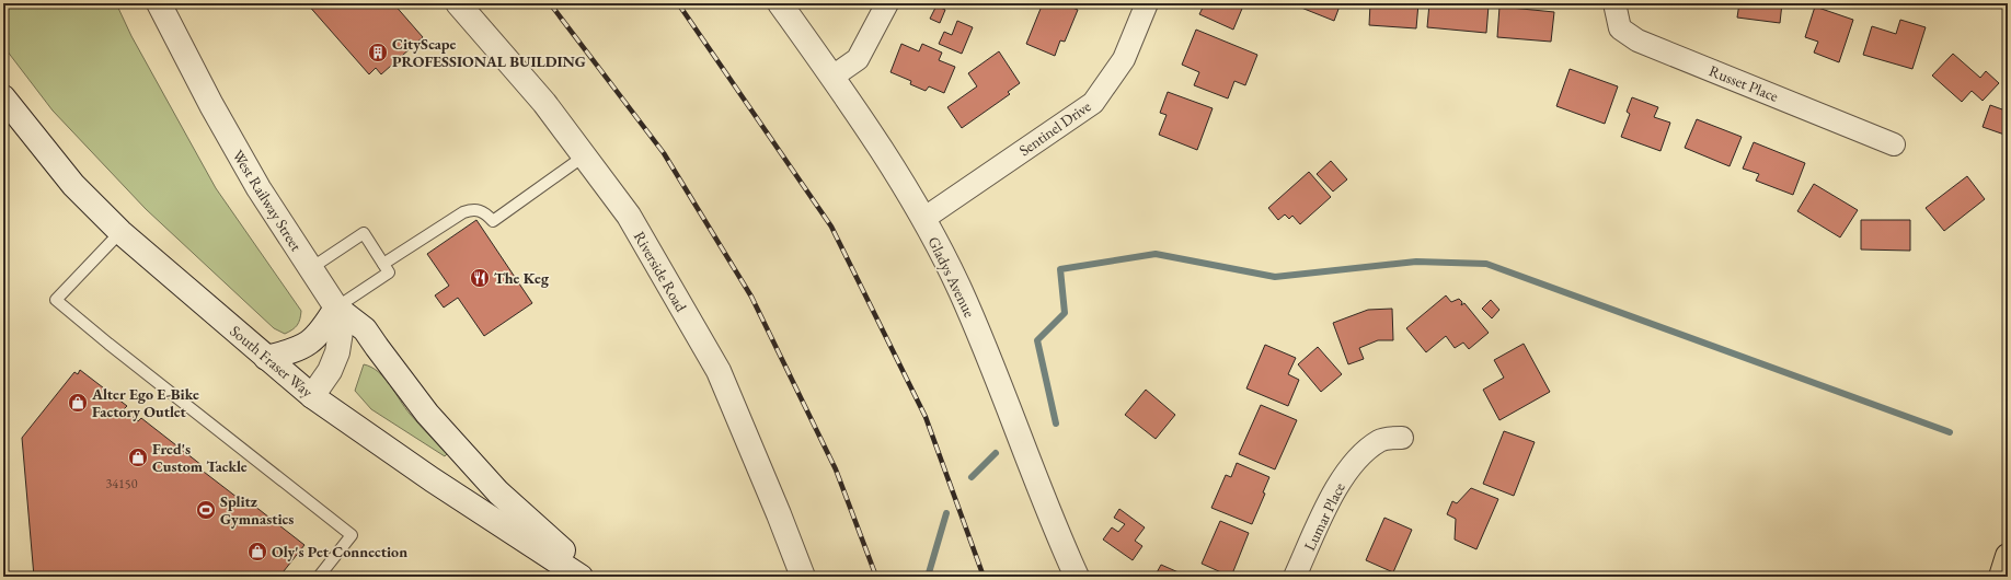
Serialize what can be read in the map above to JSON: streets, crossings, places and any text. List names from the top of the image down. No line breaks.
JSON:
{"streets":{"street":["Russet Place","Sentinel Drive","West Railway Street","Riverside Road","Gladys Avenue","South Fraser Way","Lumar Place"]},"crossings":[["Sentinel Drive","Gladys Avenue"],["West Railway Street","South Fraser Way"]],"places":{"building":["CityScape PROFESSIONAL BUILDING"],"restaurant":["The Keg"],"shop":["Alter Ego E-Bike Factory Outlet","Fred's Custom Tackle","Oly's Pet Connection"],"sports":["Splitz Gymnastics"]},"house_numbers":["34150"]}
